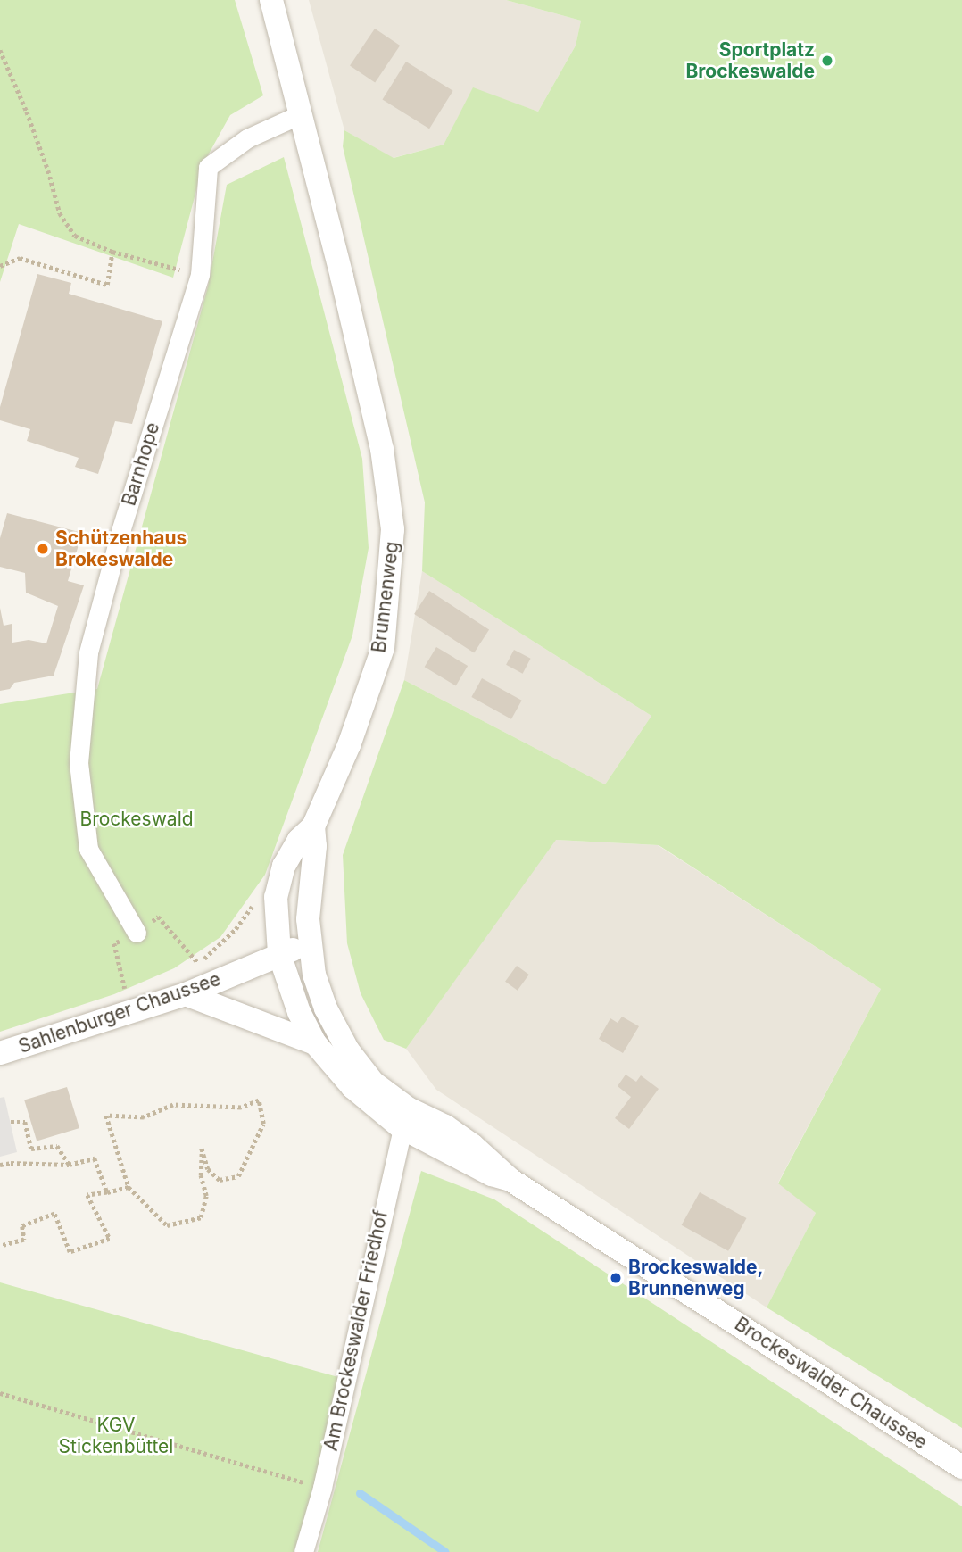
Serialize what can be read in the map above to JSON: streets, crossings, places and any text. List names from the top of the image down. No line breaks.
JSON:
{"streets":{"street":["Barnhope","Brunnenweg","Sahlenburger Chaussee","Am Brockeswalder Friedhof","Brockeswalder Chaussee"]},"crossings":[["Barnhope","Brunnenweg"],["Brunnenweg","Sahlenburger Chaussee"],["Brunnenweg","Am Brockeswalder Friedhof"],["Brunnenweg","Brockeswalder Chaussee"],["Sahlenburger Chaussee","Brockeswalder Chaussee"],["Am Brockeswalder Friedhof","Brockeswalder Chaussee"]],"parks":["Brockeswald","KGV Stickenbüttel"],"places":["Sportplatz Brockeswalde","Schützenhaus Brokeswalde","Brockeswalde, Brunnenweg"]}
